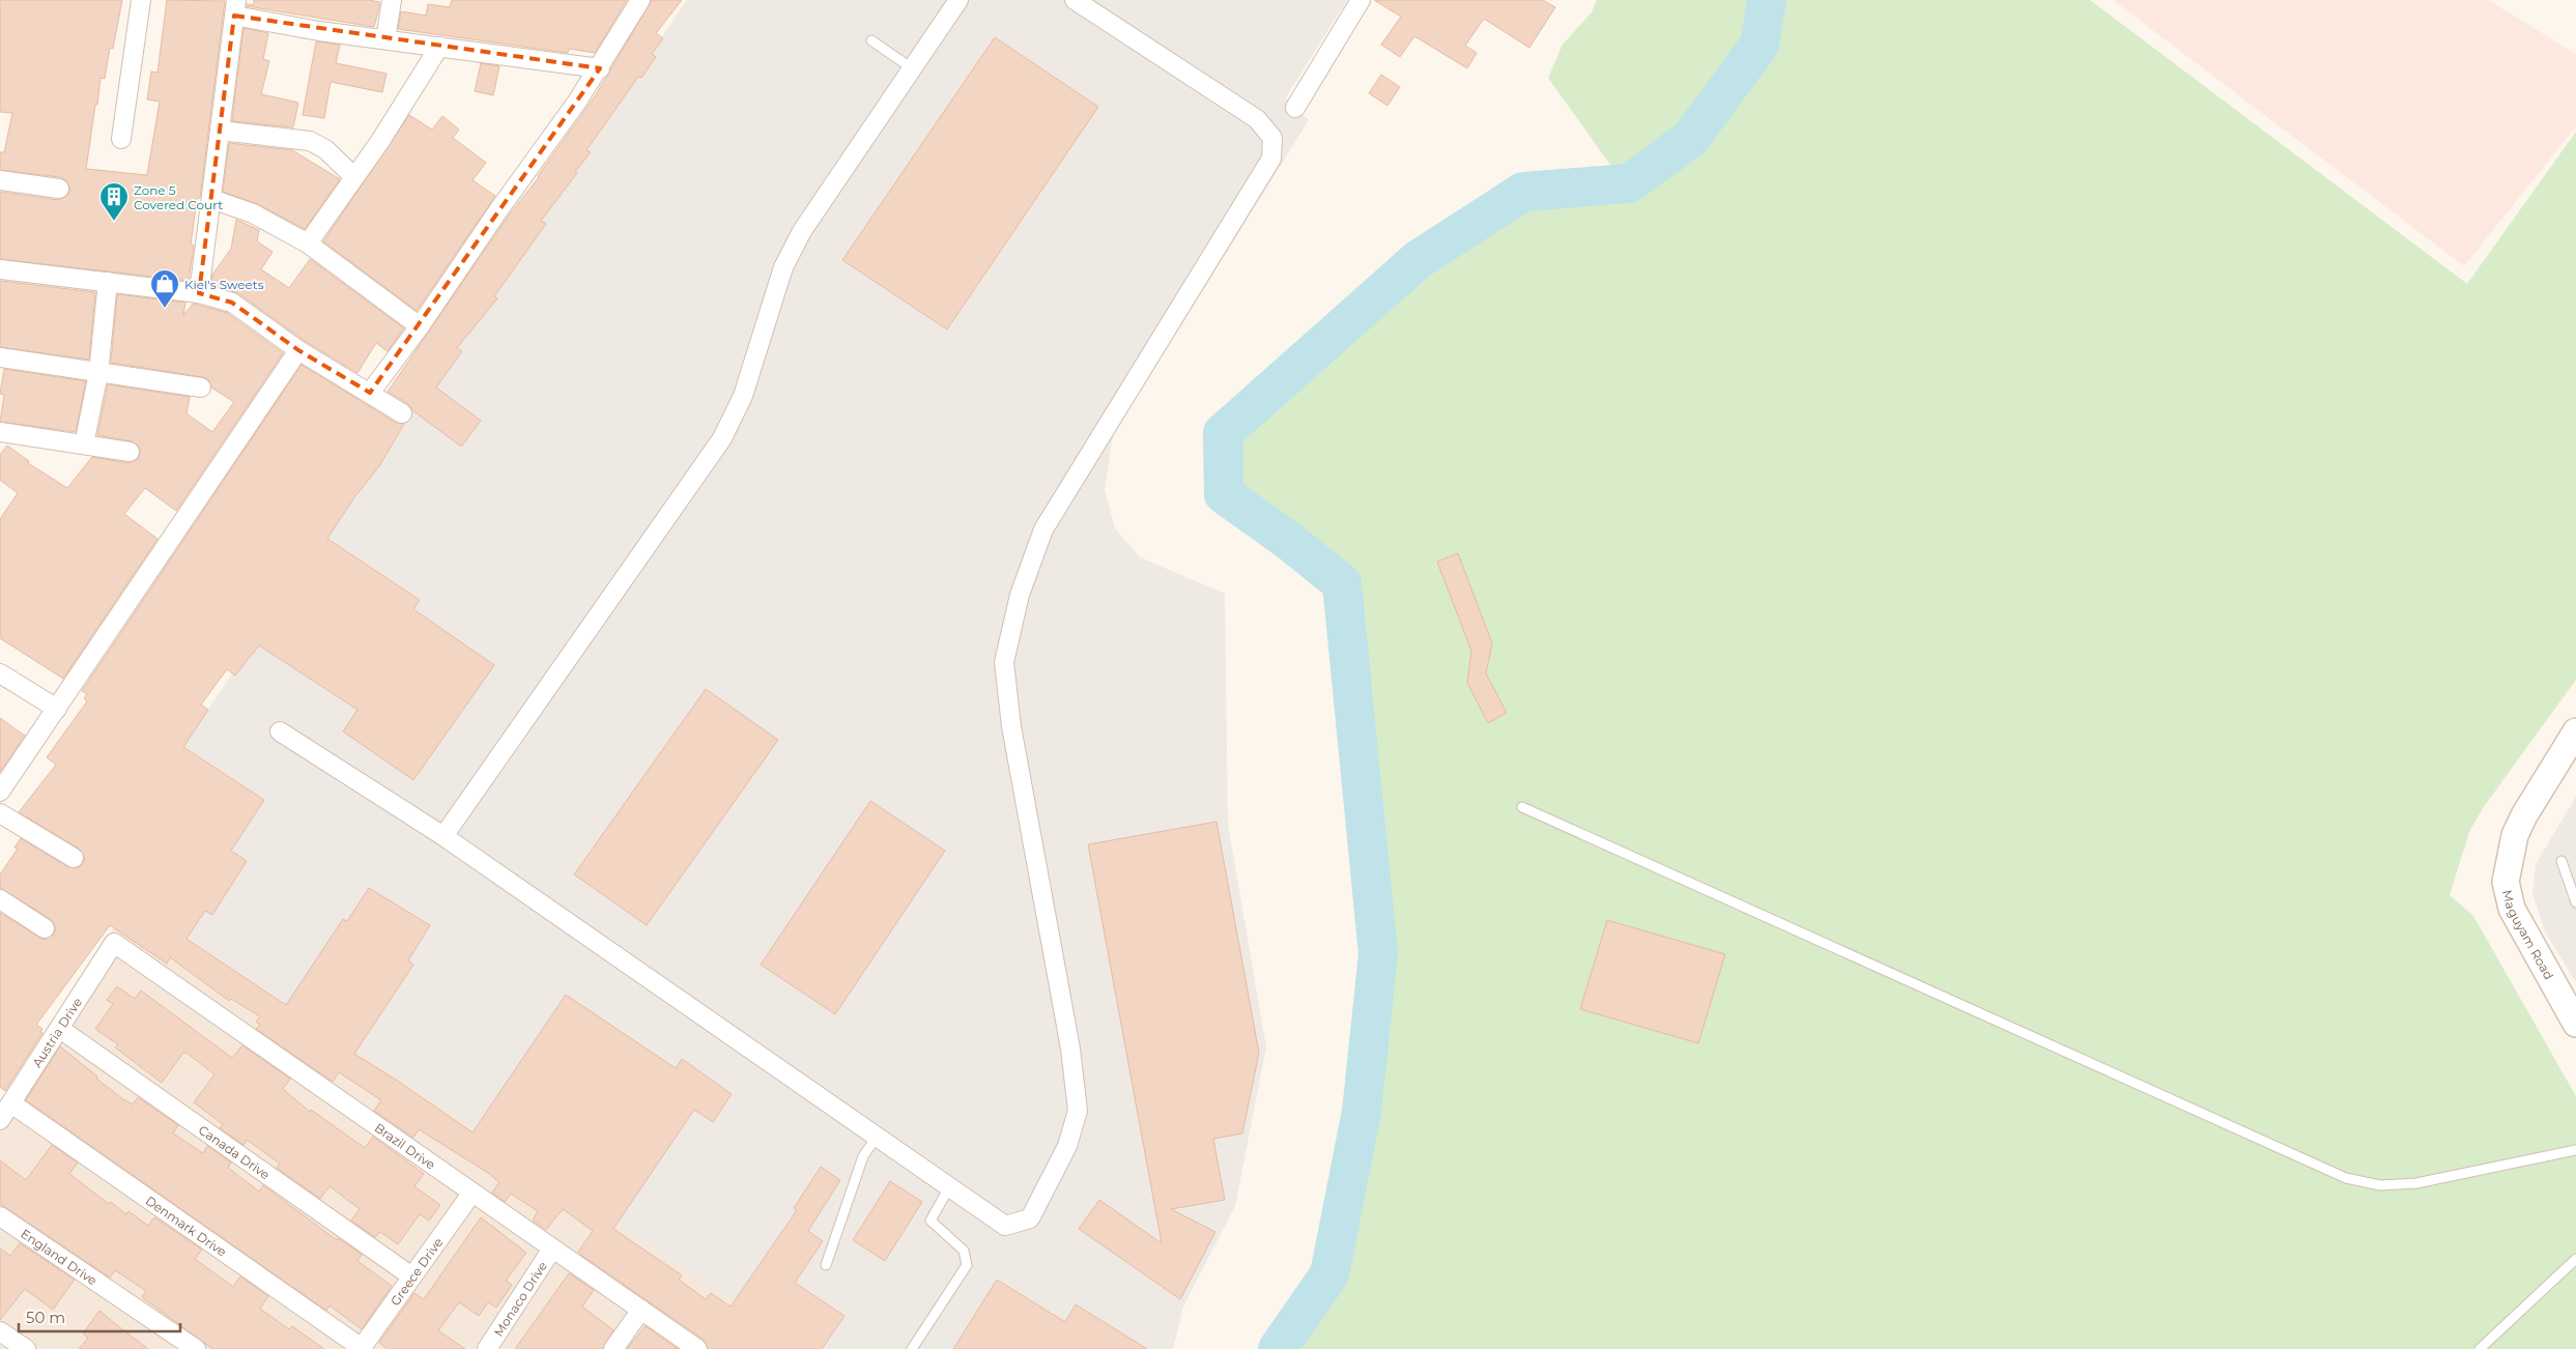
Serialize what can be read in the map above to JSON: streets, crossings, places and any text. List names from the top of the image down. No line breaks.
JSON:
{"streets":{"main road":["Maguyam Road"],"street":["Austria Drive","Brazil Drive","Canada Drive","Denmark Drive","England Drive","Greece Drive","Monaco Drive"]},"crossings":[["Austria Drive","Brazil Drive"],["Austria Drive","Canada Drive"],["Austria Drive","Denmark Drive"],["Brazil Drive","Greece Drive"],["Brazil Drive","Monaco Drive"],["Canada Drive","Greece Drive"],["Denmark Drive","Greece Drive"]],"places":{"building":["Zone 5 Covered Court"],"shop":["Kiel's Sweets"]},"scale_bar":"50 m"}
